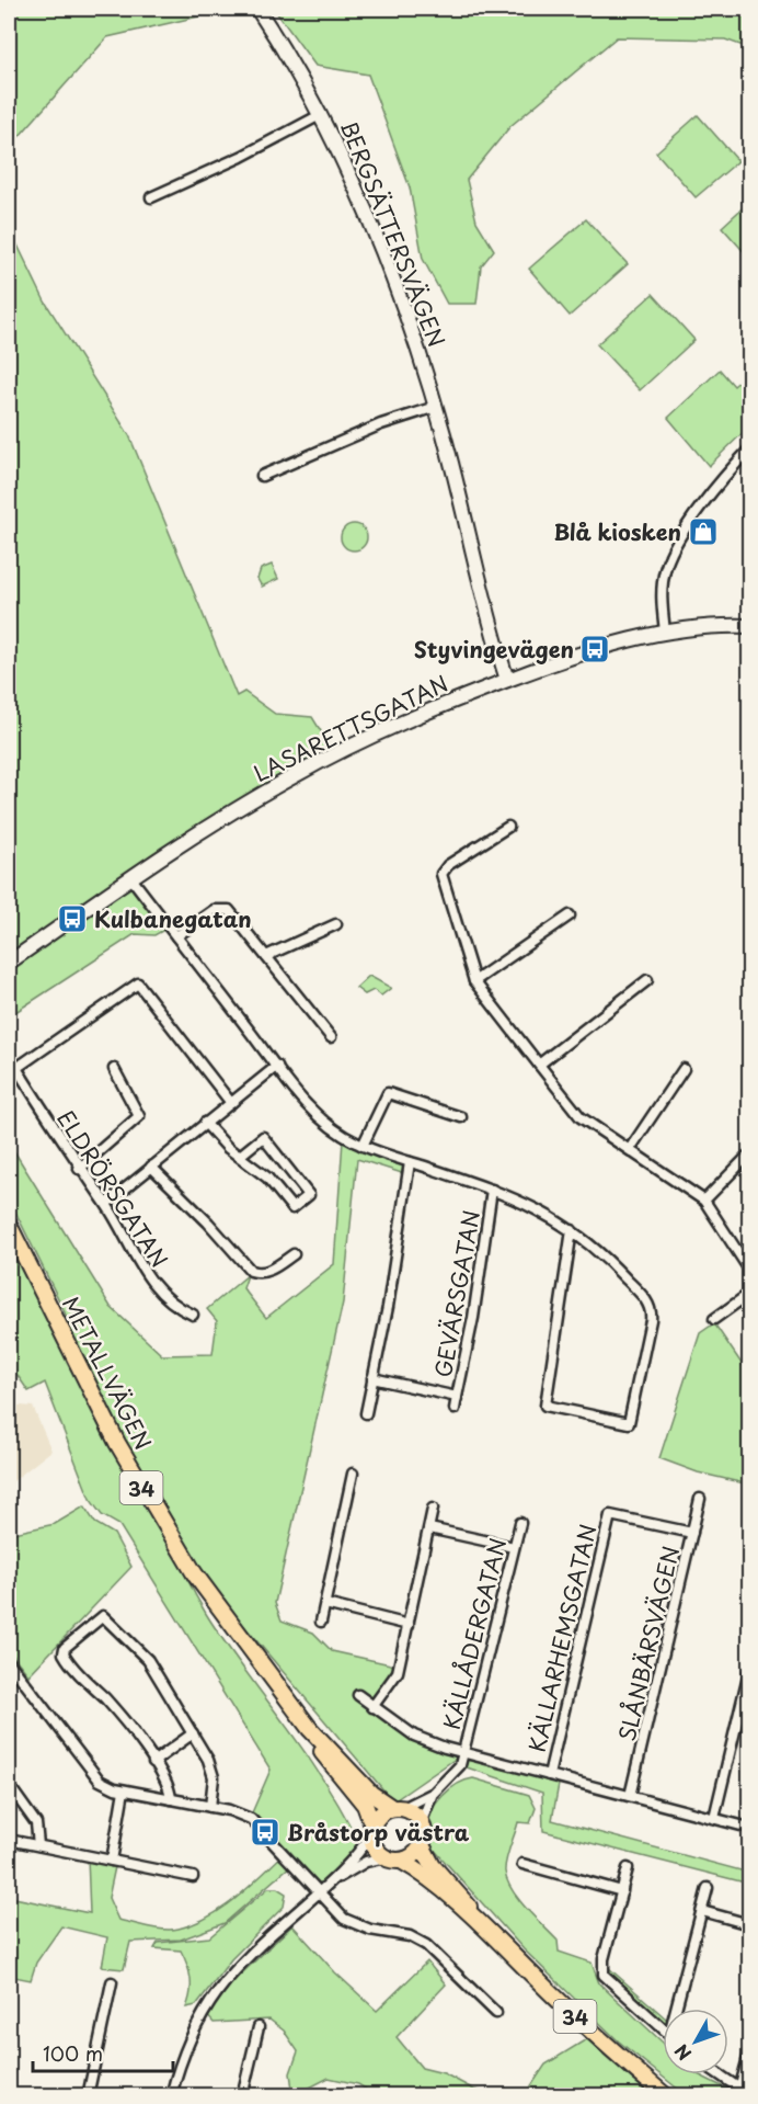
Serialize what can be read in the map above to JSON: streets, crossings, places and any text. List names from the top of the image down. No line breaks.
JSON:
{"streets":{"main road":["METALLVÄGEN","34"],"street":["BERGSÄTTERSVÄGEN","LASARETTSGATAN","ELDRÖRSGATAN","GEVÄRSGATAN","KÄLLÅDERGATAN","KÄLLARHEMSGATAN","SLÅNBÄRSVÄGEN"]},"crossings":[["BERGSÄTTERSVÄGEN","LASARETTSGATAN"],["METALLVÄGEN","34"],["KÄLLARHEMSGATAN","SLÅNBÄRSVÄGEN"]],"places":{"shop":["Blå kiosken"],"bus stop":["Styvingevägen","Kulbanegatan","Bråstorp västra"]},"scale_bar":"100 m","north":"bottom left"}
